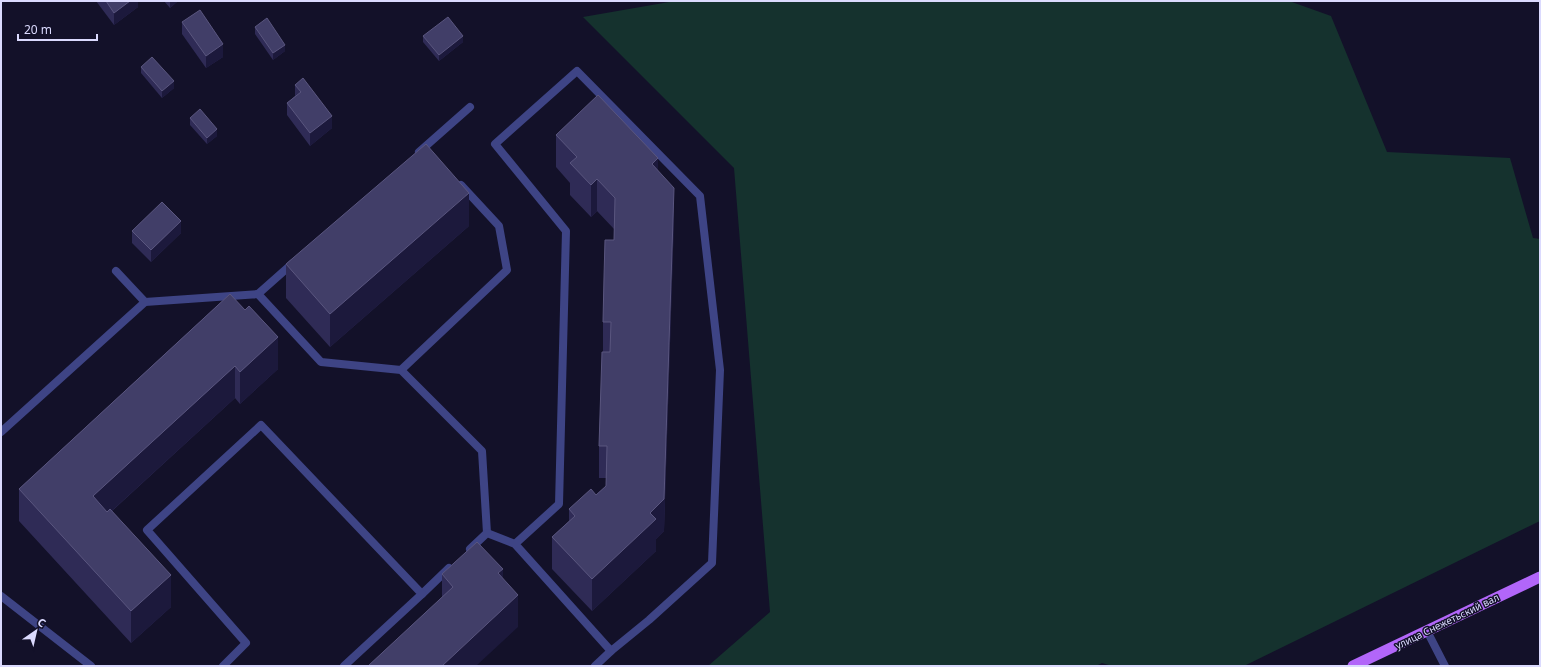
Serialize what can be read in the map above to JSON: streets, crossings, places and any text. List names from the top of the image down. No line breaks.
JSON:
{"streets":{"main road":["улица Снежетьский вал"]},"scale_bar":"20 m","north":"top right"}
